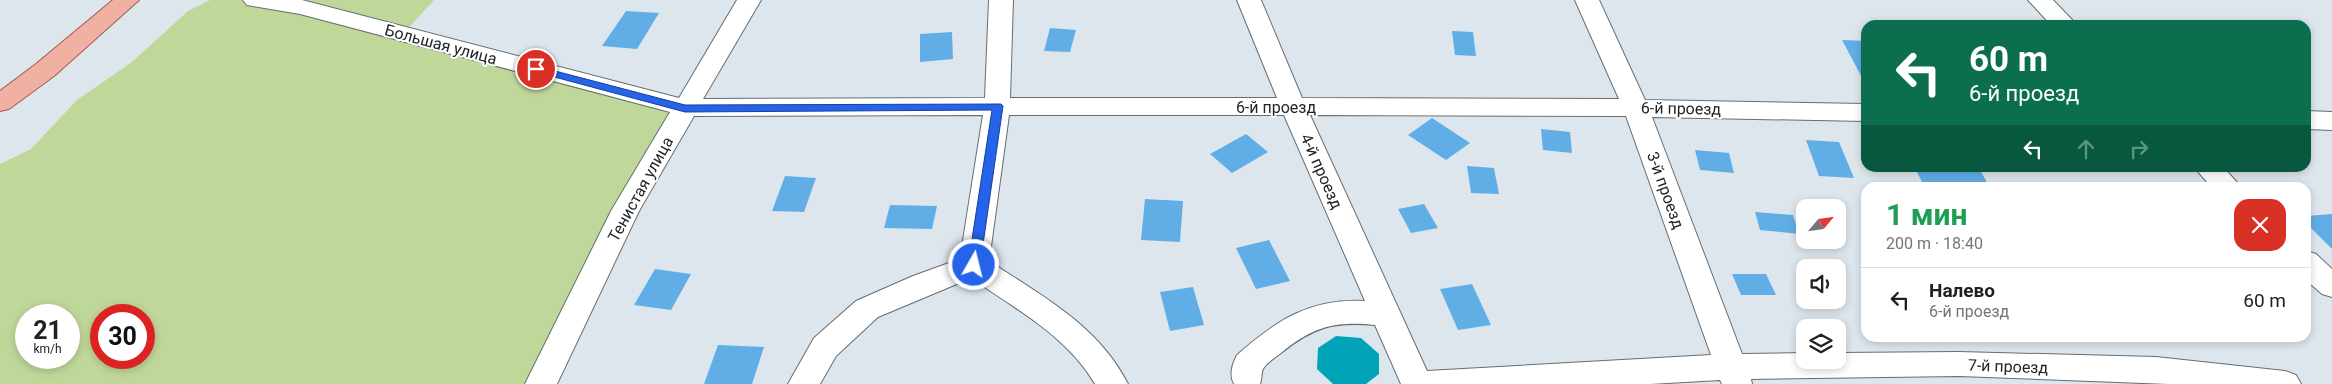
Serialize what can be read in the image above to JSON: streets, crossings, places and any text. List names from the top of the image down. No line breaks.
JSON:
{"streets":{"street":["Большая улица","6-й проезд","4-й проезд","Тенистая улица","3-й проезд","7-й проезд"]},"crossings":[["Большая улица","6-й проезд"],["Большая улица","Тенистая улица"],["6-й проезд","4-й проезд"],["6-й проезд","Тенистая улица"],["6-й проезд","3-й проезд"],["4-й проезд","7-й проезд"],["3-й проезд","7-й проезд"]],"north":"top right","page":{"turn":["60 m","6-й проезд"],"heading":["1 мин","200 m · 18:40"],"list":[{"name":"Налево","note":"6-й проезд","value":"60 m"}],"speed":"21 km/h","limit":"30"}}
